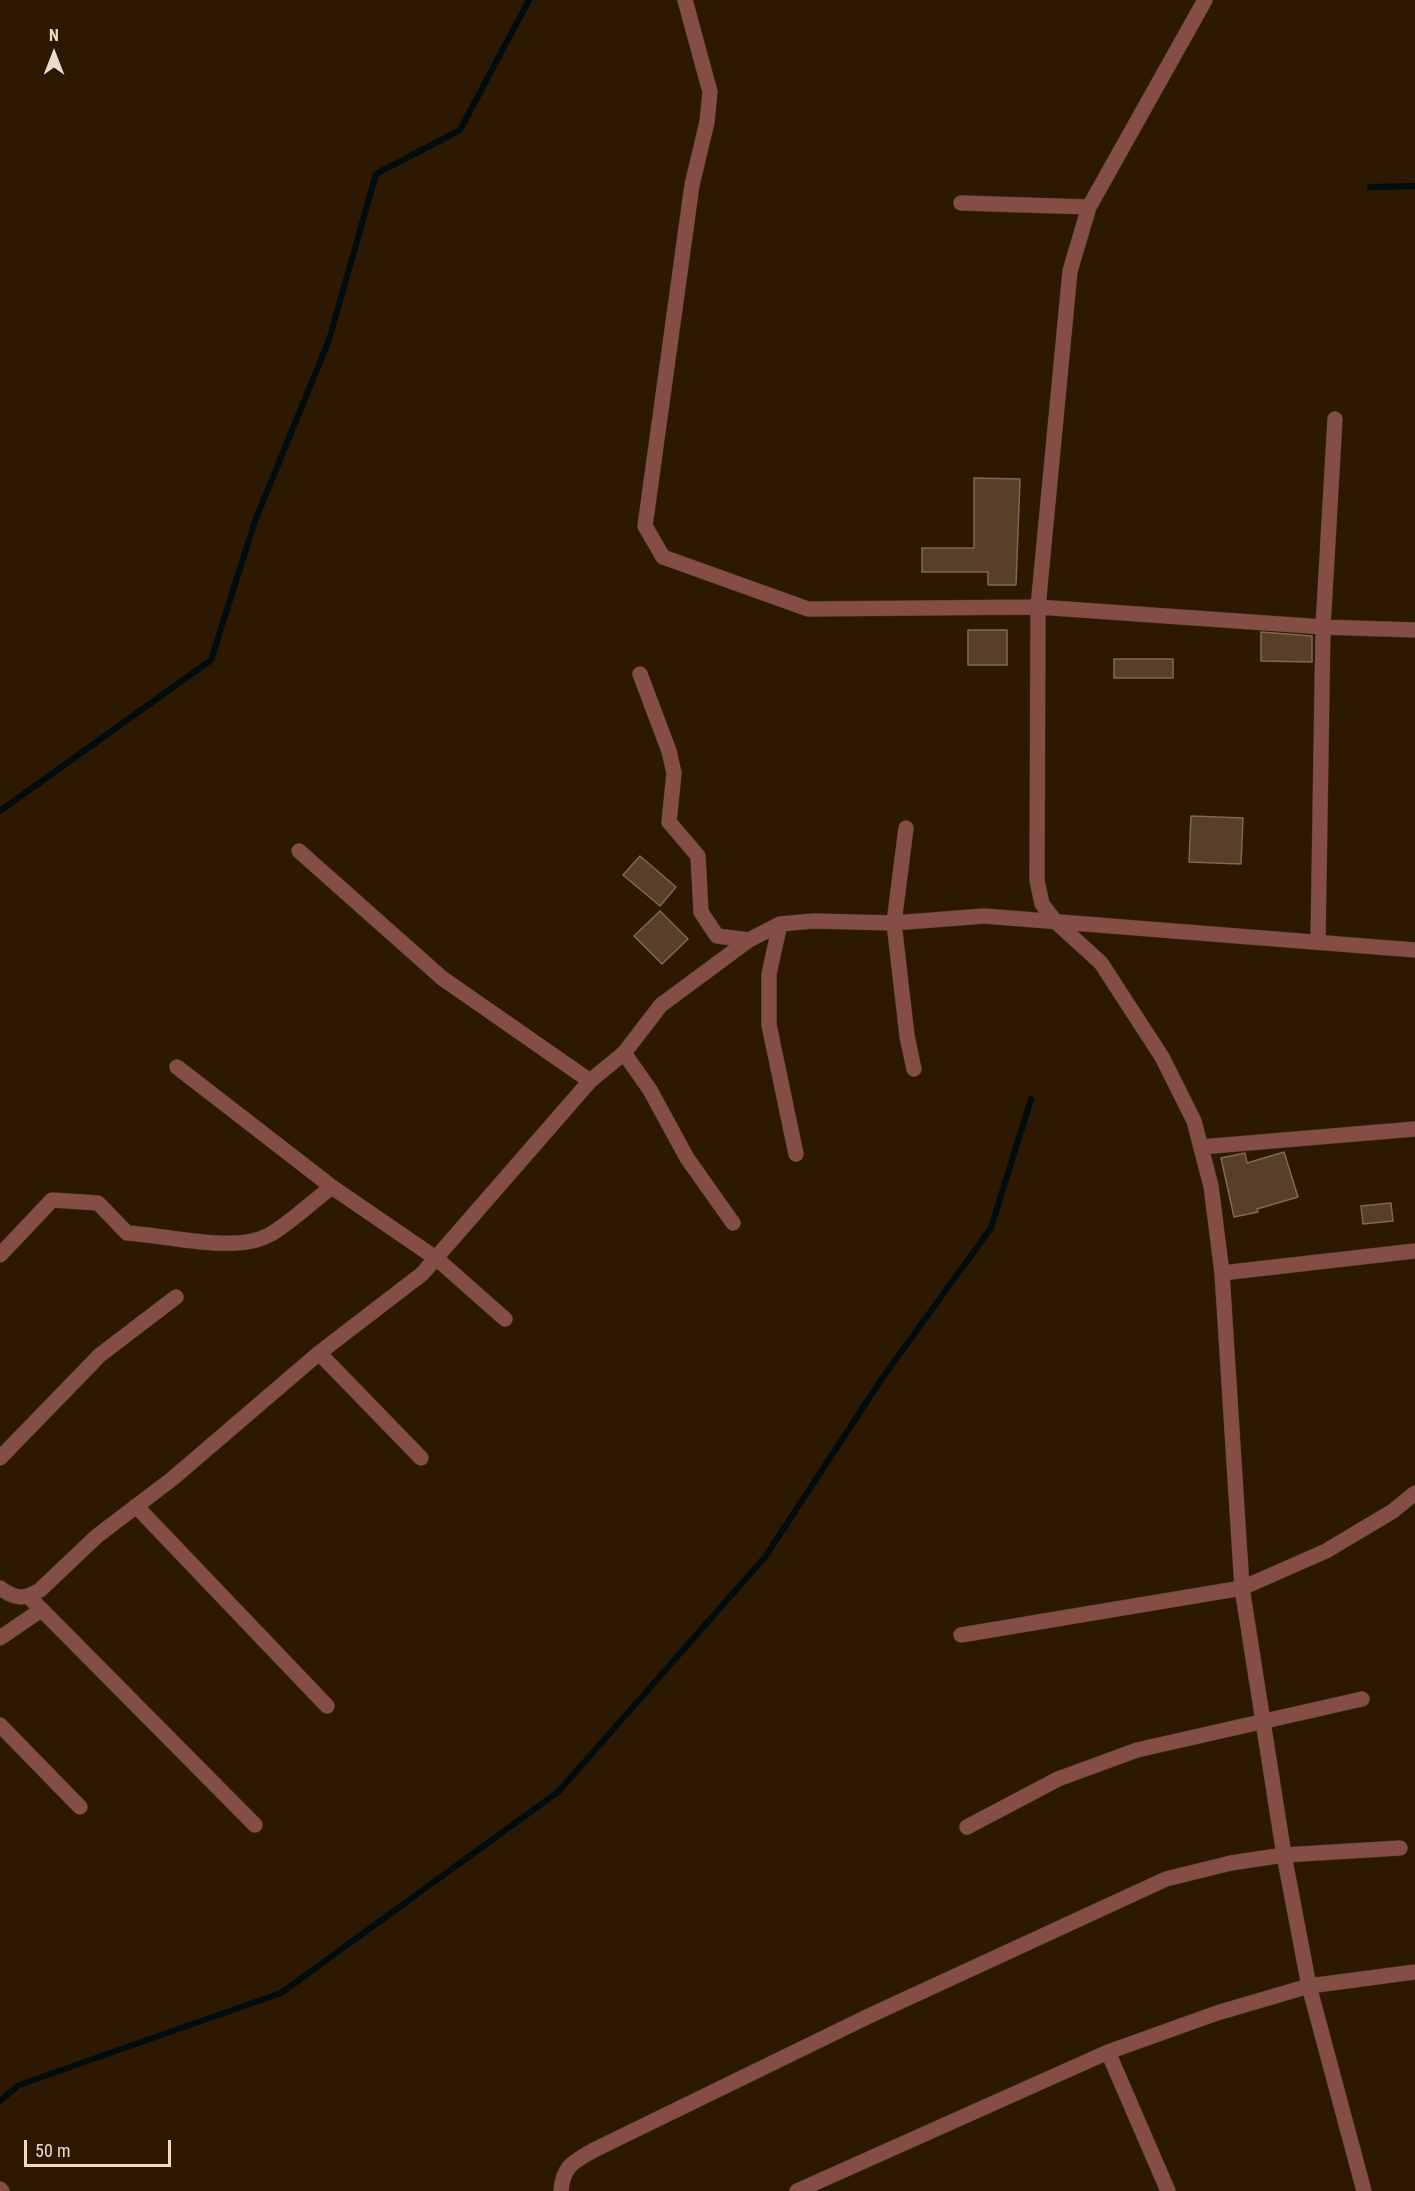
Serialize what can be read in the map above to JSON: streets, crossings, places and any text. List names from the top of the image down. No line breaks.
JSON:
{"scale_bar":"50 m","north":"top"}
